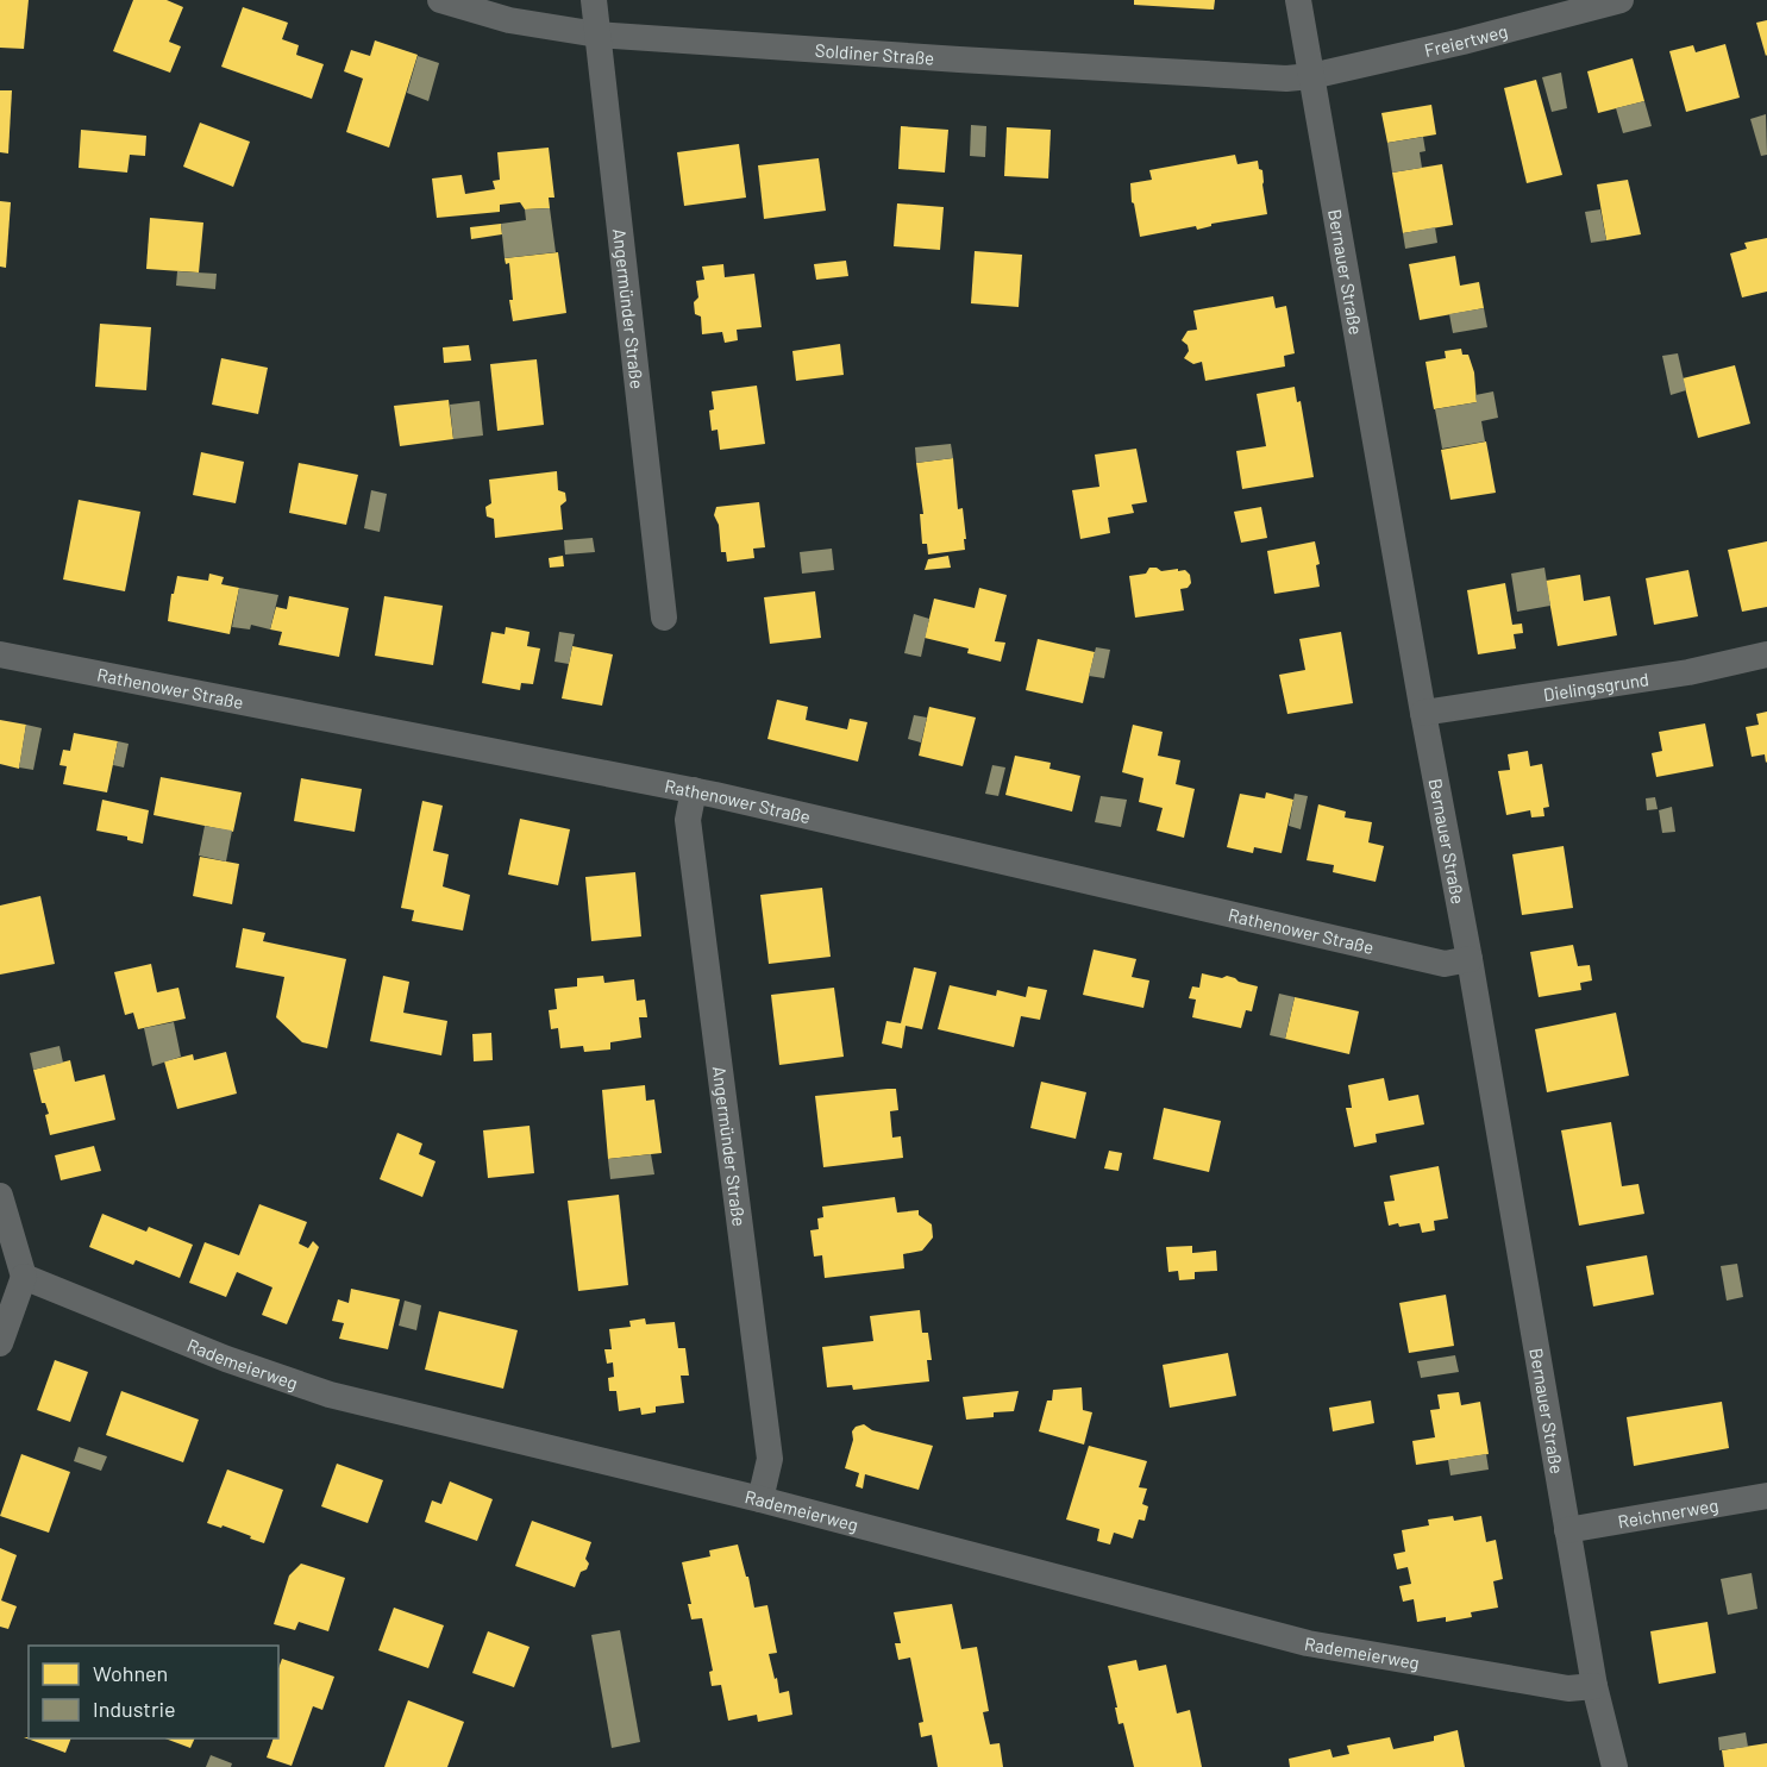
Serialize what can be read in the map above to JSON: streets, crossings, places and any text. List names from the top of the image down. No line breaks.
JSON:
{"streets":{"street":["Freiertweg","Soldiner Straße","Bernauer Straße","Angermünder Straße","Dielingsgrund","Rathenower Straße","Rademeierweg","Reichnerweg"]},"crossings":[["Freiertweg","Soldiner Straße"],["Freiertweg","Bernauer Straße"],["Soldiner Straße","Bernauer Straße"],["Soldiner Straße","Angermünder Straße"],["Bernauer Straße","Dielingsgrund"],["Bernauer Straße","Rathenower Straße"],["Bernauer Straße","Rademeierweg"],["Bernauer Straße","Reichnerweg"],["Angermünder Straße","Rathenower Straße"],["Angermünder Straße","Rademeierweg"]],"legend":["Wohnen","Industrie"]}
